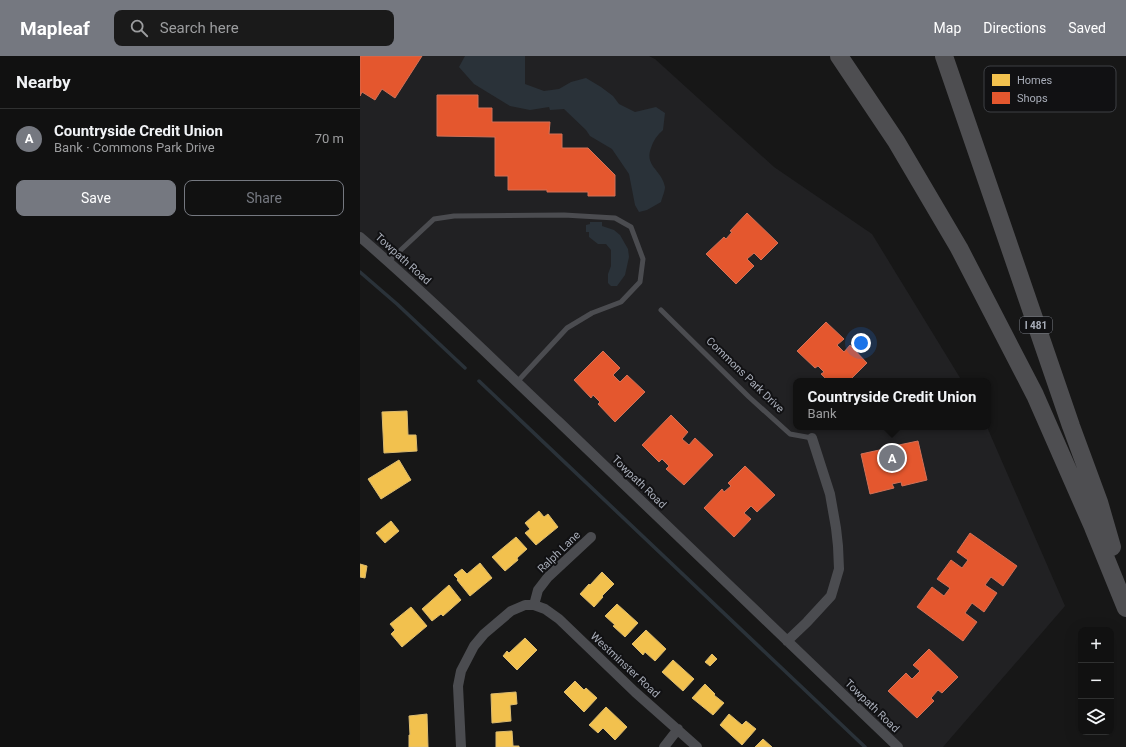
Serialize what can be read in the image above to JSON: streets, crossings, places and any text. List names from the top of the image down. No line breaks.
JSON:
{"streets":{"highway":["I 481"],"street":["Towpath Road","Commons Park Drive","Ralph Lane","Westminster Road"]},"crossings":[["Towpath Road","Commons Park Drive"],["Ralph Lane","Westminster Road"]],"legend":["Homes","Shops"],"page":{"header":"Mapleaf","search":"Search here","nav":["Map","Directions","Saved"],"heading":"Nearby","list":[{"mark":"A","name":"Countryside Credit Union","note":"Bank · Commons Park Drive","value":"70 m"}],"buttons":["Save","Share"],"popup":["Countryside Credit Union","Bank"],"pins":"A","map_buttons":["+","−"]}}
